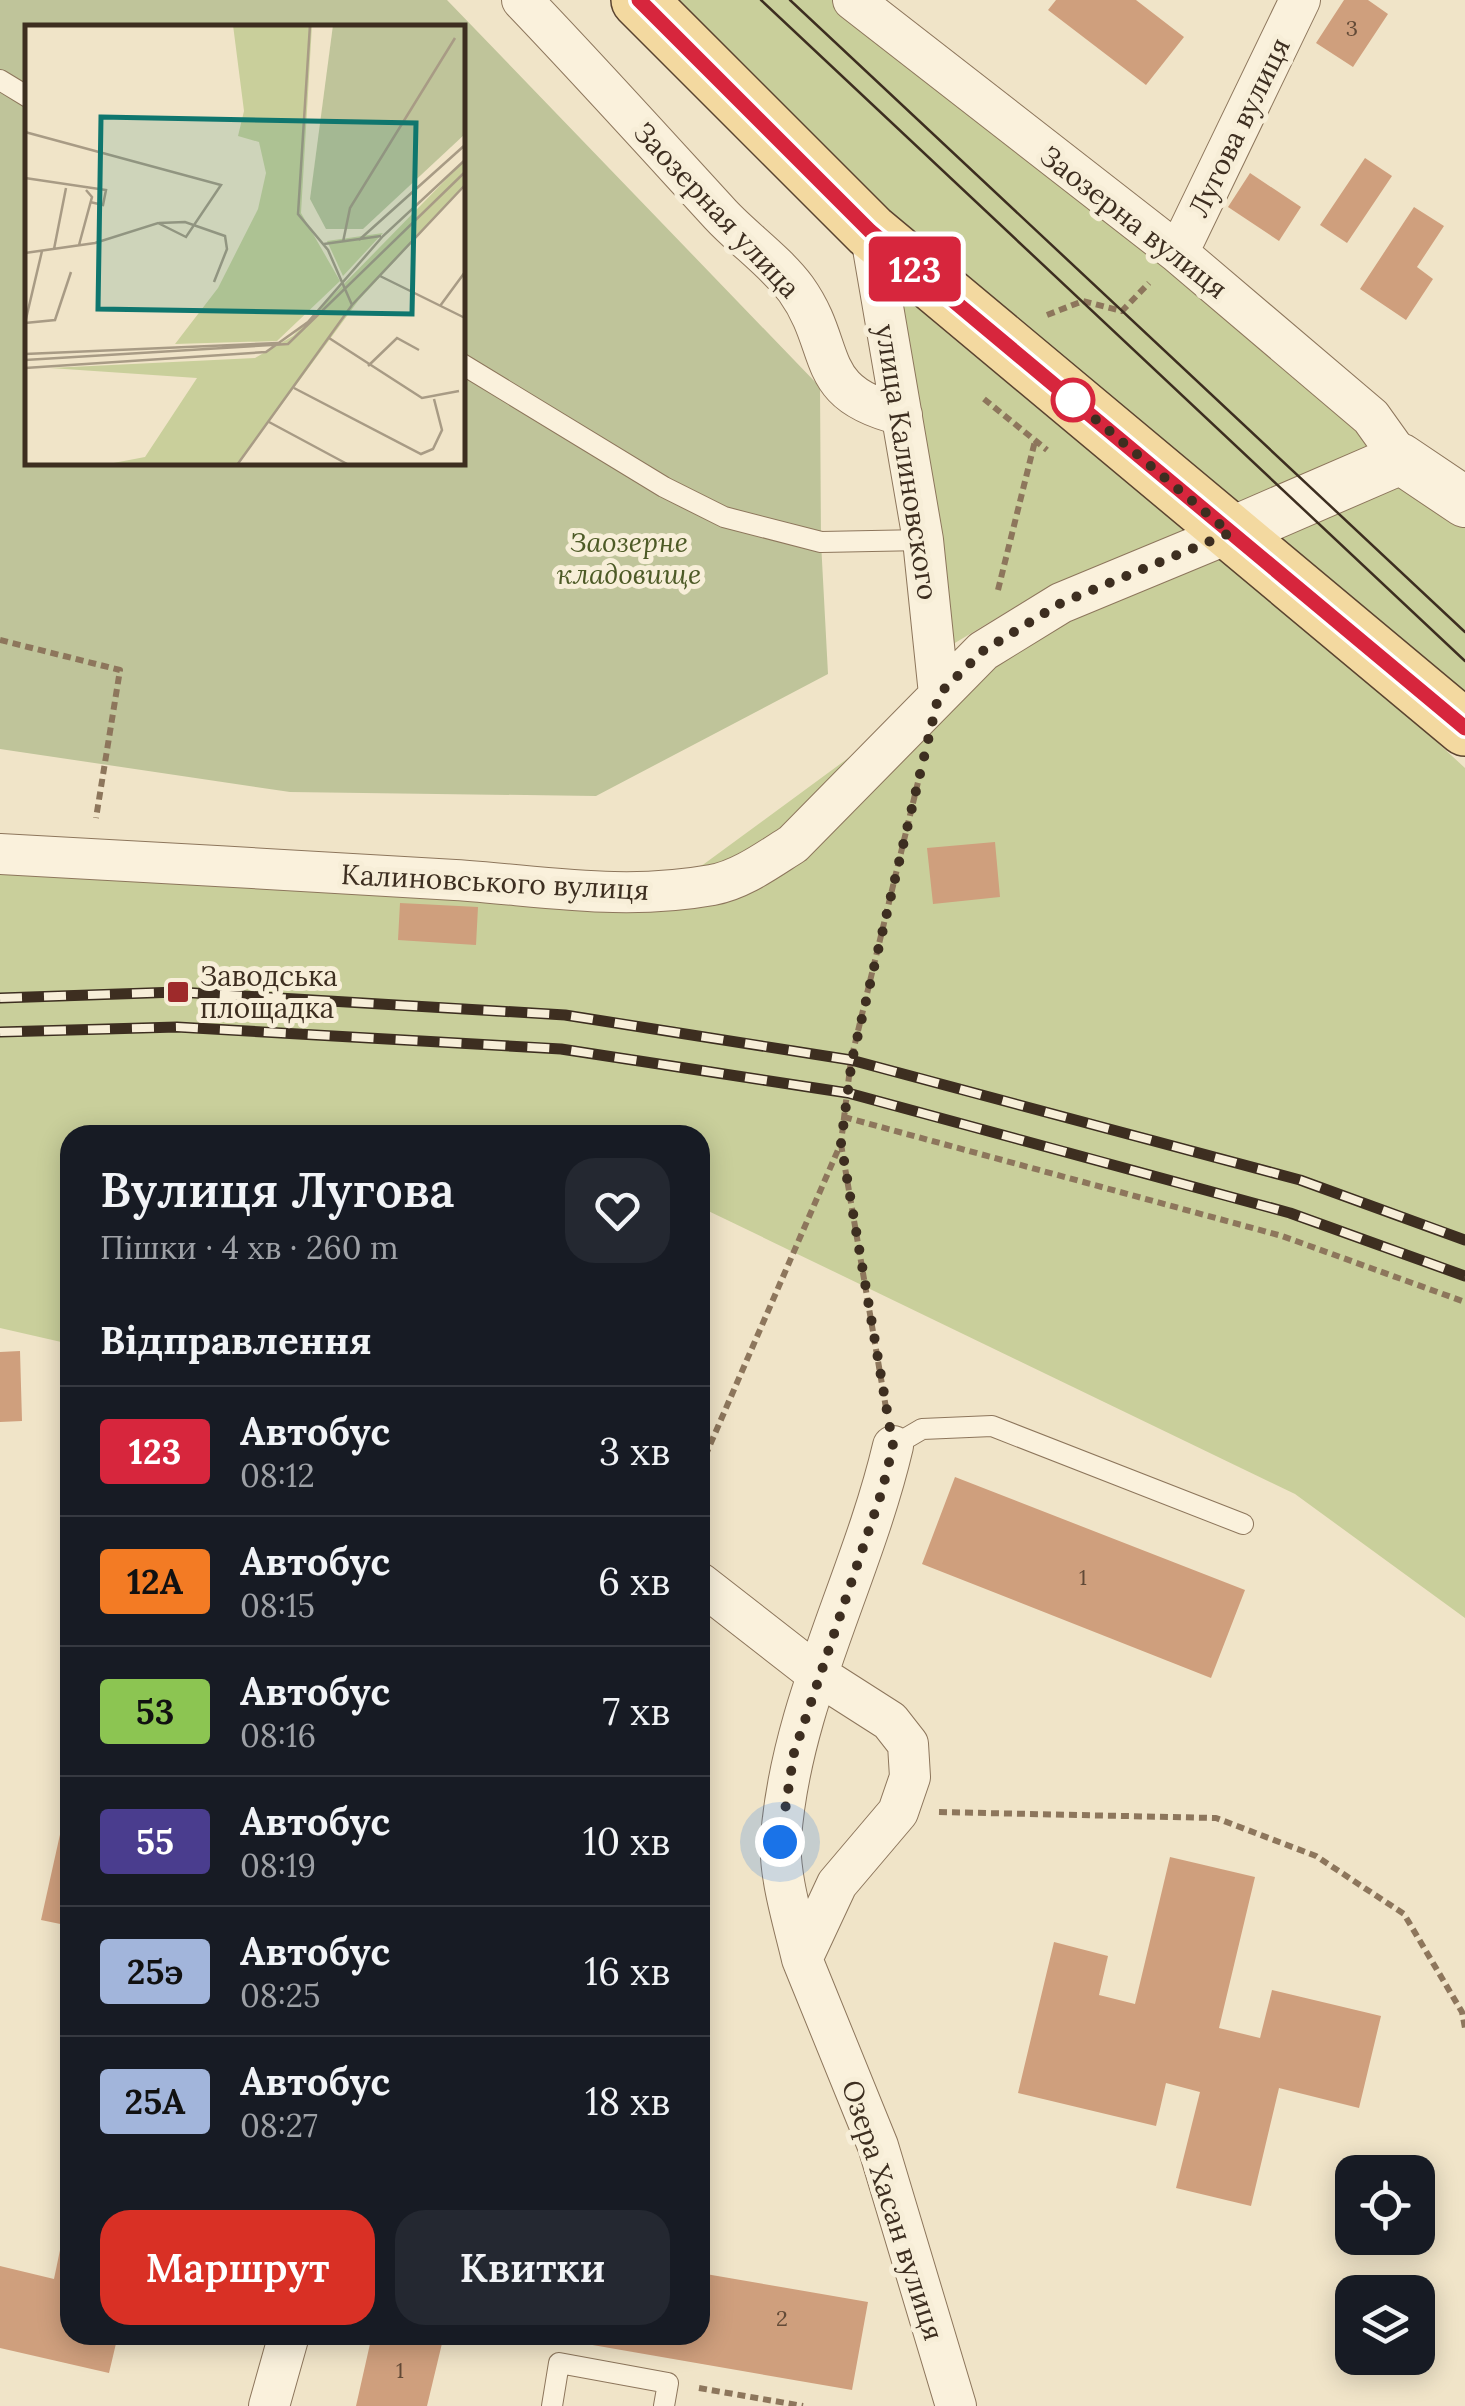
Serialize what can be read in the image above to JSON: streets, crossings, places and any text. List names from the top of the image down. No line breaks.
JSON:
{"streets":{"street":["Лугова вулиця","Заозерная улица","Заозерна вулиця","улица Калиновского","Калиновського вулиця","Озера Хасан вулиця"]},"crossings":[["Лугова вулиця","Заозерна вулиця"],["Заозерная улица","улица Калиновского"],["улица Калиновского","Калиновського вулиця"]],"parks":["Заозерне кладовище"],"places":{"transit":["Заводська площадка"]},"lines":["bus line 123"],"house_numbers":["3","1","2","1"],"page":{"on_map":"123","heading":[["Вулиця Лугова","Пішки · 4 хв · 260 m"],"Відправлення"],"list":[{"mark":"123","name":"Автобус","note":"08:12","value":"3 хв"},{"mark":"12А","name":"Автобус","note":"08:15","value":"6 хв"},{"mark":"53","name":"Автобус","note":"08:16","value":"7 хв"},{"mark":"55","name":"Автобус","note":"08:19","value":"10 хв"},{"mark":"25э","name":"Автобус","note":"08:25","value":"16 хв"},{"mark":"25А","name":"Автобус","note":"08:27","value":"18 хв"}],"buttons":["Маршрут","Квитки"]}}
